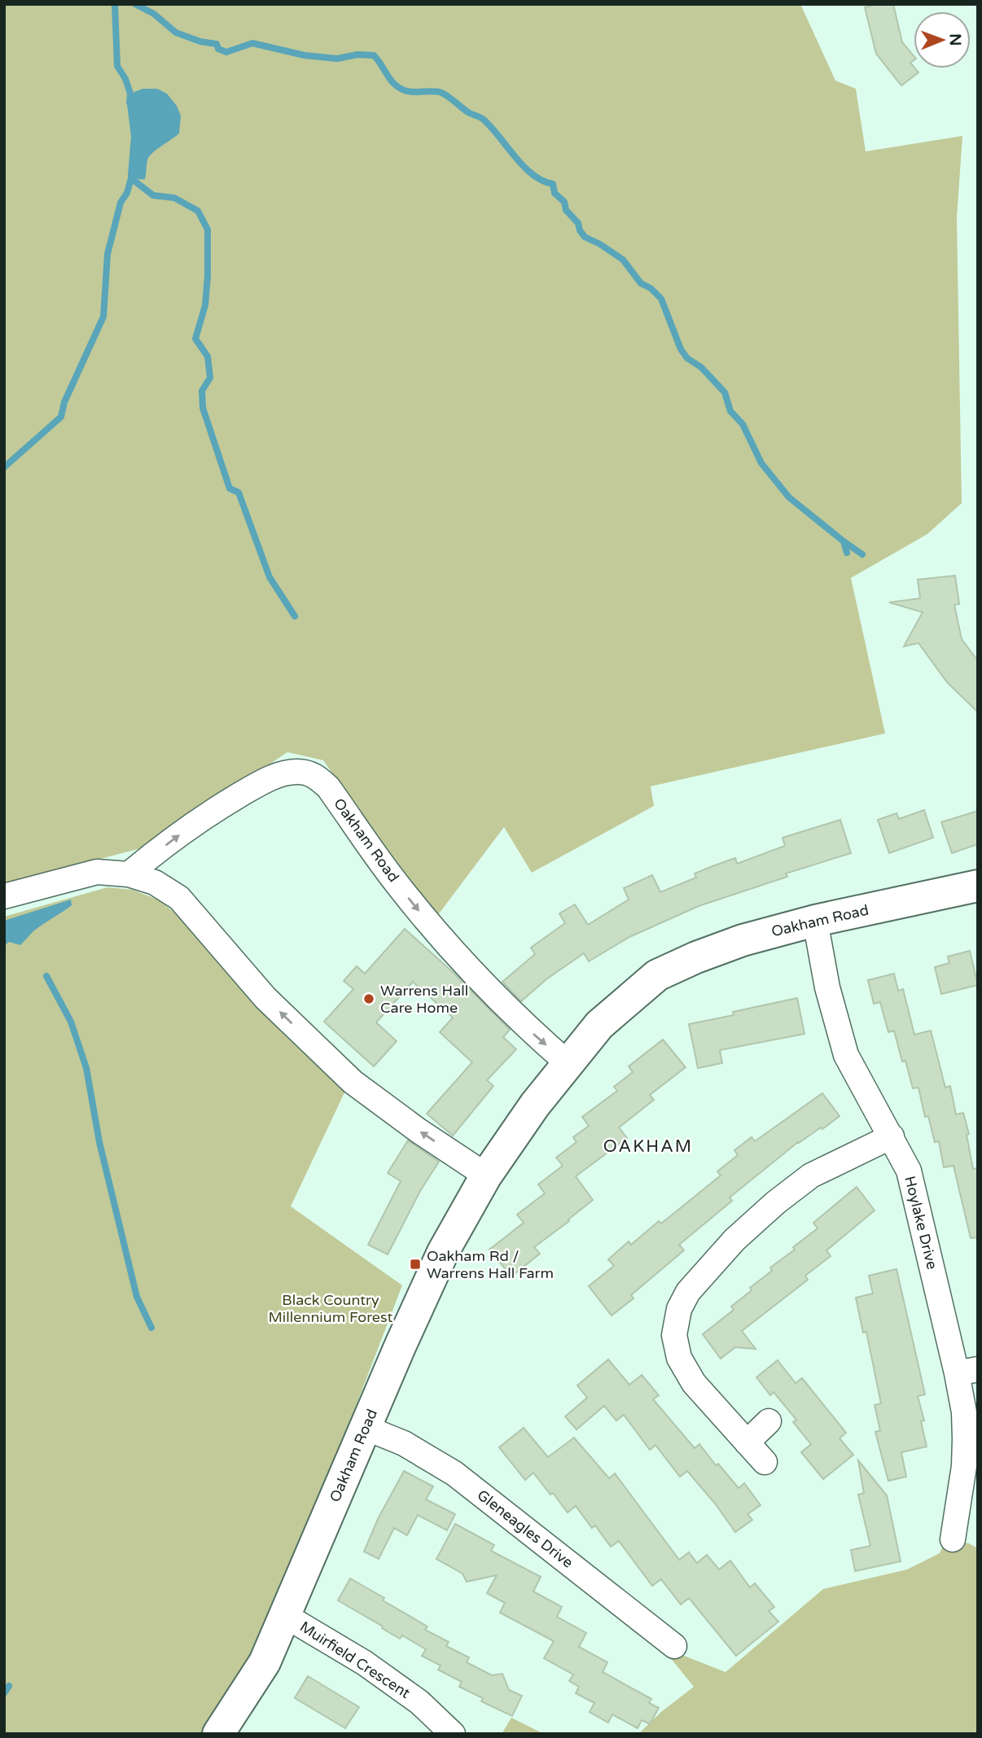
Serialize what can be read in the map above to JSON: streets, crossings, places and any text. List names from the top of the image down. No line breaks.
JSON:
{"streets":{"street":["Oakham Road","Hoylake Drive","Gleneagles Drive","Muirfield Crescent"]},"crossings":[["Oakham Road","Hoylake Drive"],["Oakham Road","Gleneagles Drive"],["Oakham Road","Muirfield Crescent"]],"districts":["OAKHAM"],"parks":["Black Country Millennium Forest"],"places":{"other":["Warrens Hall Care Home"],"transit":["Oakham Rd / Warrens Hall Farm"]},"north":"right"}
